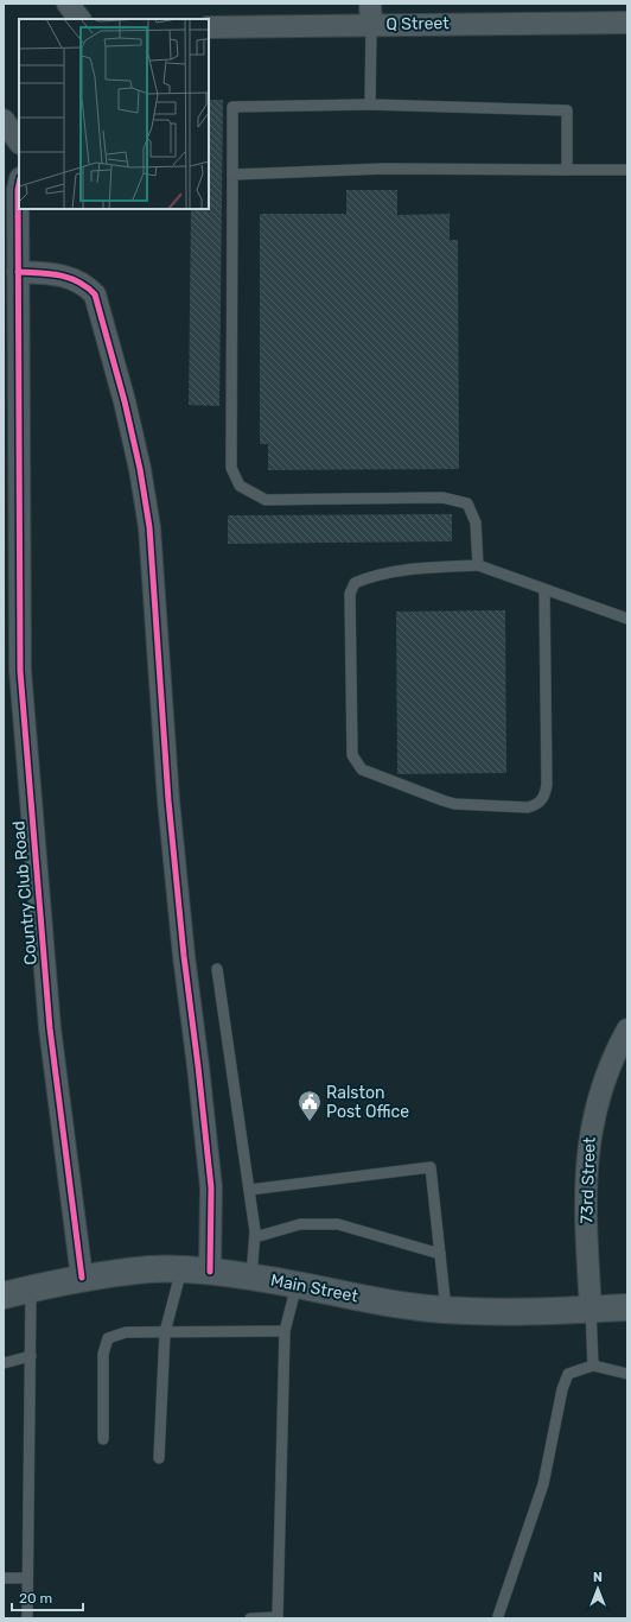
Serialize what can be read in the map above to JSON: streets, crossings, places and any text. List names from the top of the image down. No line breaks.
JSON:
{"streets":{"main road":["Main Street"],"street":["Q Street","Country Club Road","73rd Street"]},"crossings":[["Country Club Road","Main Street"],["73rd Street","Main Street"]],"places":{"public building":["Ralston Post Office"]},"scale_bar":"20 m","north":"top"}
